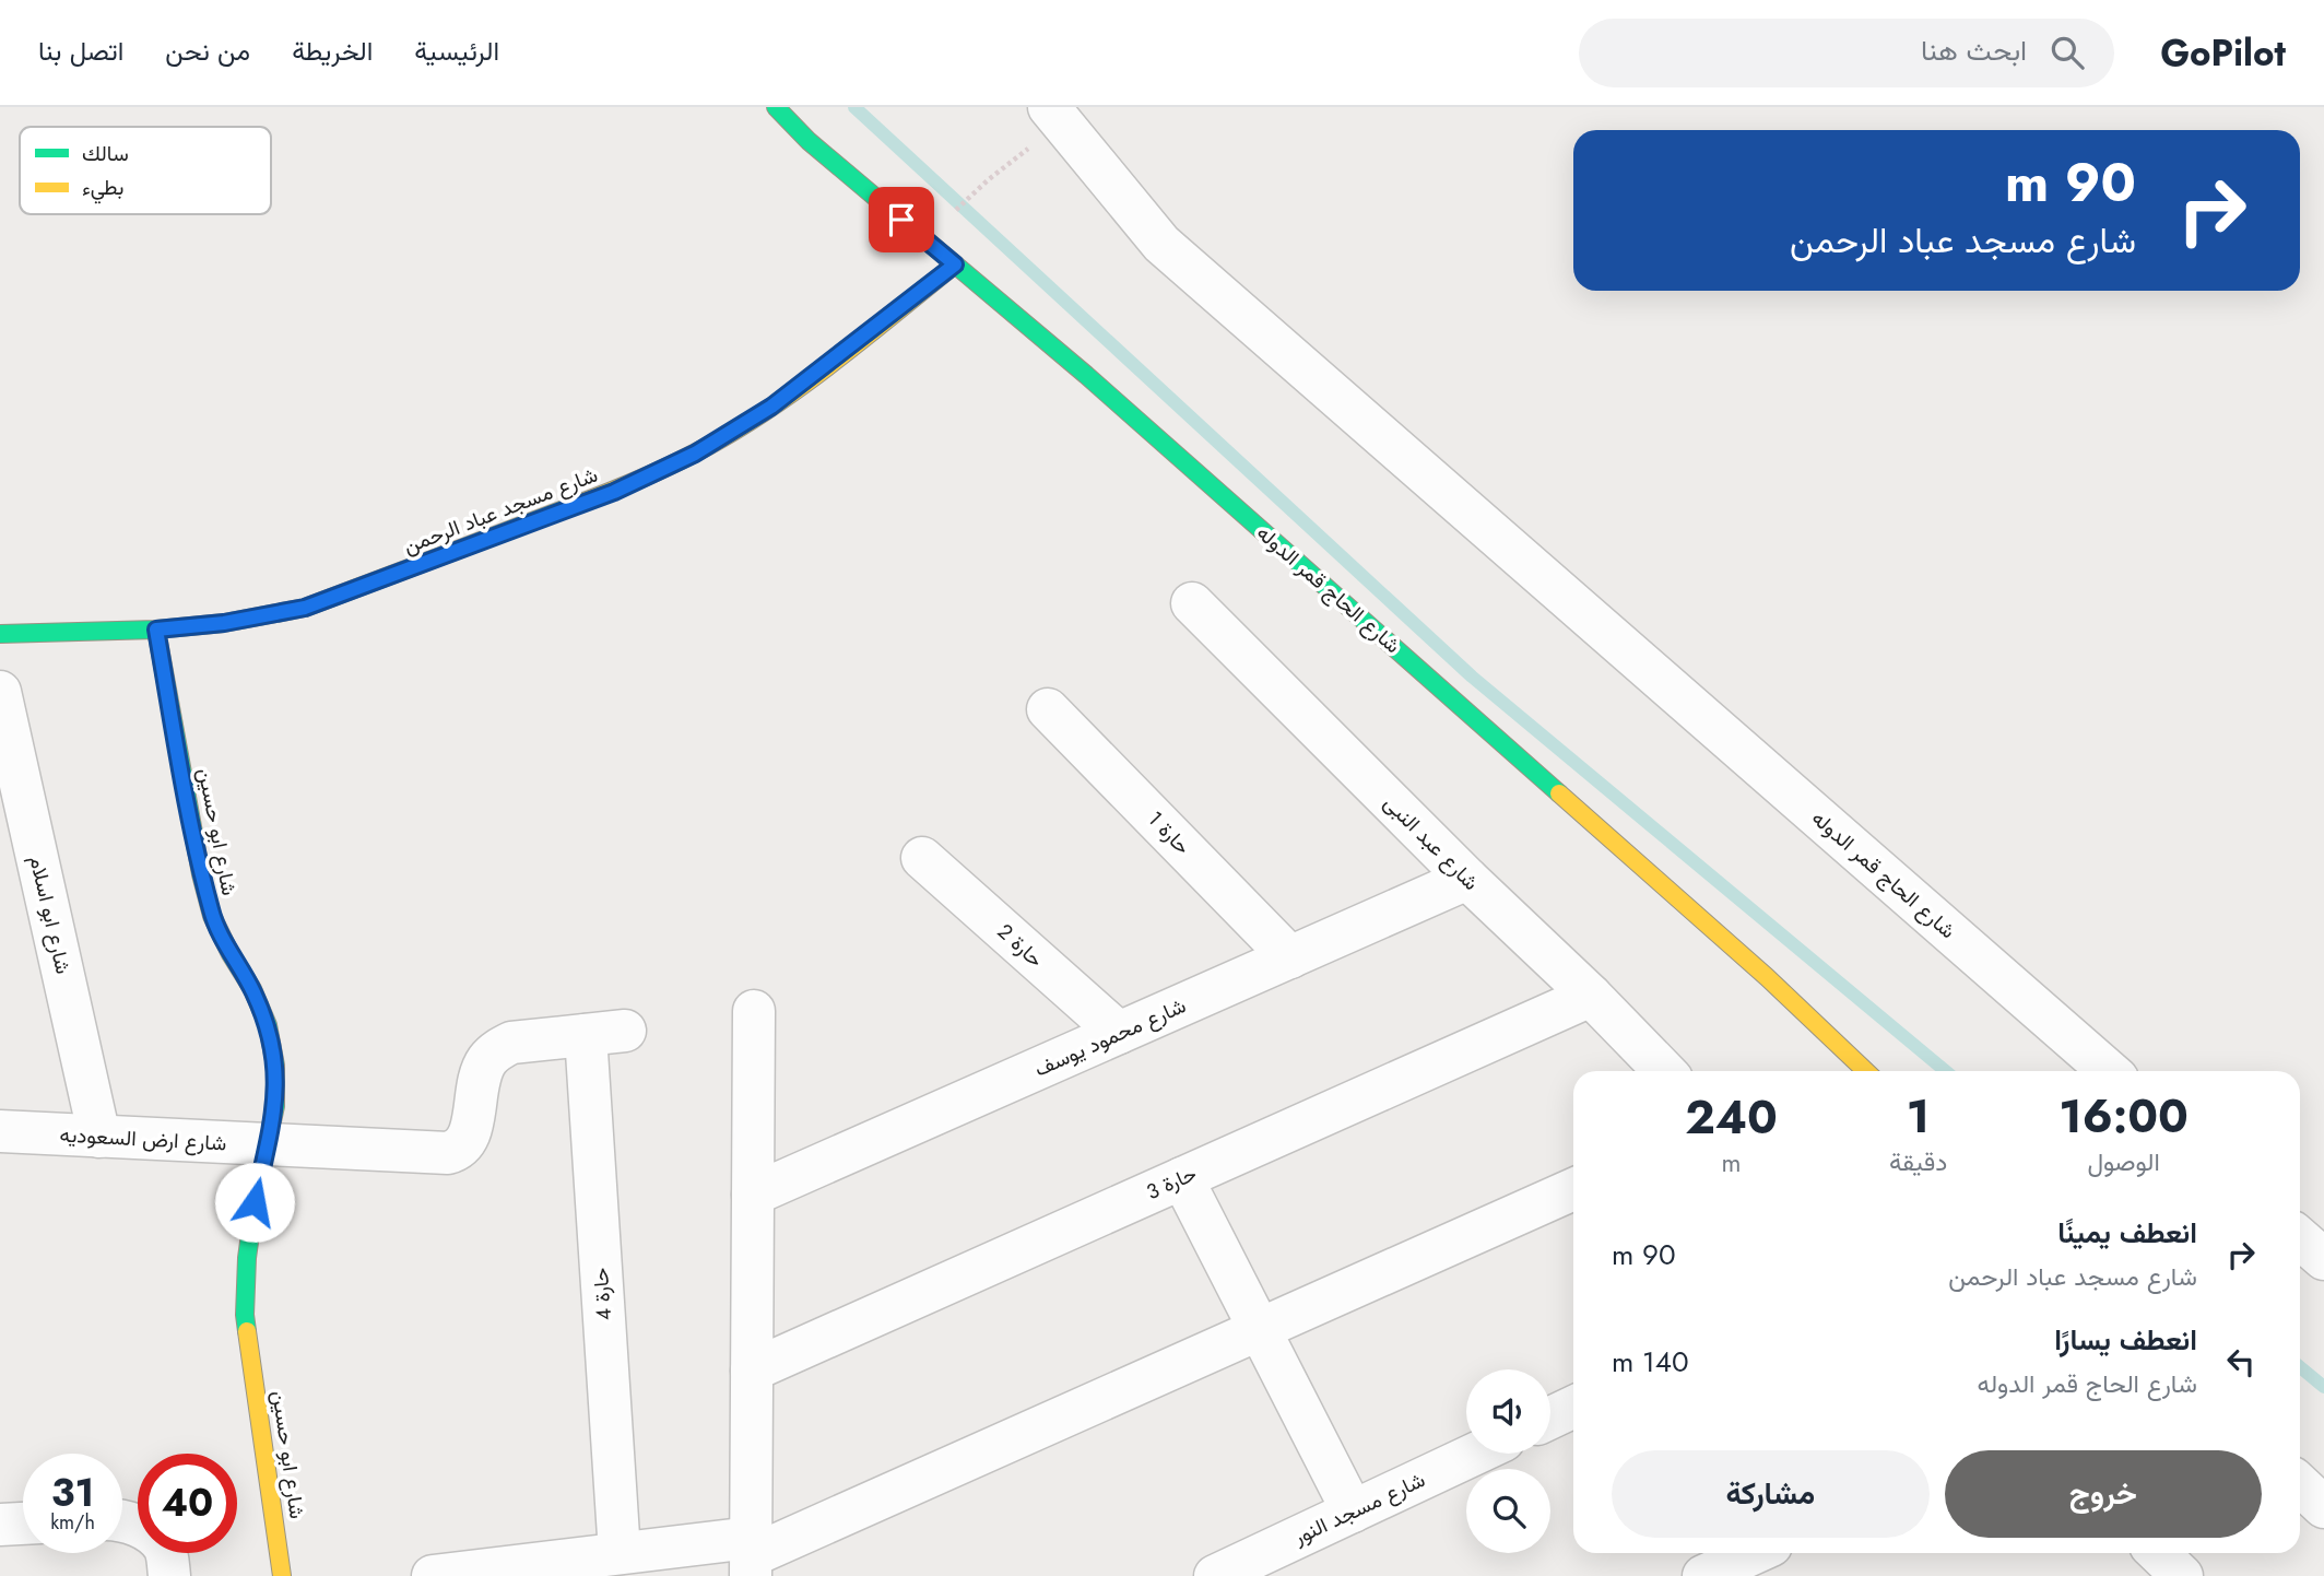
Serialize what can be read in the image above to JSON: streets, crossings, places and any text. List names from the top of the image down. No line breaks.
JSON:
{"streets":{"street":["شارع مسجد عباد الرحمن","شارع الحاج قمر الدوله","شارع ابو حسين","حارة 1","شارع عبد النبى","شارع ابو اسلام","حارة 2","شارع محمود يوسف","شارع ارض السعوديه","حارة 3","حارة 4","شارع مسجد النور"]},"crossings":[["شارع مسجد عباد الرحمن","شارع الحاج قمر الدوله"],["شارع مسجد عباد الرحمن","شارع ابو حسين"],["شارع ابو حسين","شارع ارض السعوديه"],["حارة 1","شارع محمود يوسف"],["شارع عبد النبى","شارع محمود يوسف"],["شارع عبد النبى","حارة 3"],["شارع ابو اسلام","شارع ارض السعوديه"],["حارة 2","شارع محمود يوسف"],["شارع ارض السعوديه","حارة 4"]],"legend":["سالك","بطيء"],"page":{"header":"GoPilot","search":"ابحث هنا","nav":["الرئيسية","الخريطة","من نحن","اتصل بنا"],"turn":["90 m","شارع مسجد عباد الرحمن"],"eta":["16:00","الوصول","1","دقيقة","240","m"],"list":[{"name":"انعطف يمينًا","note":"شارع مسجد عباد الرحمن","value":"90 m"},{"name":"انعطف يسارًا","note":"شارع الحاج قمر الدوله","value":"140 m"}],"buttons":["خروج","مشاركة"],"speed":"31 km/h","limit":"40"}}
